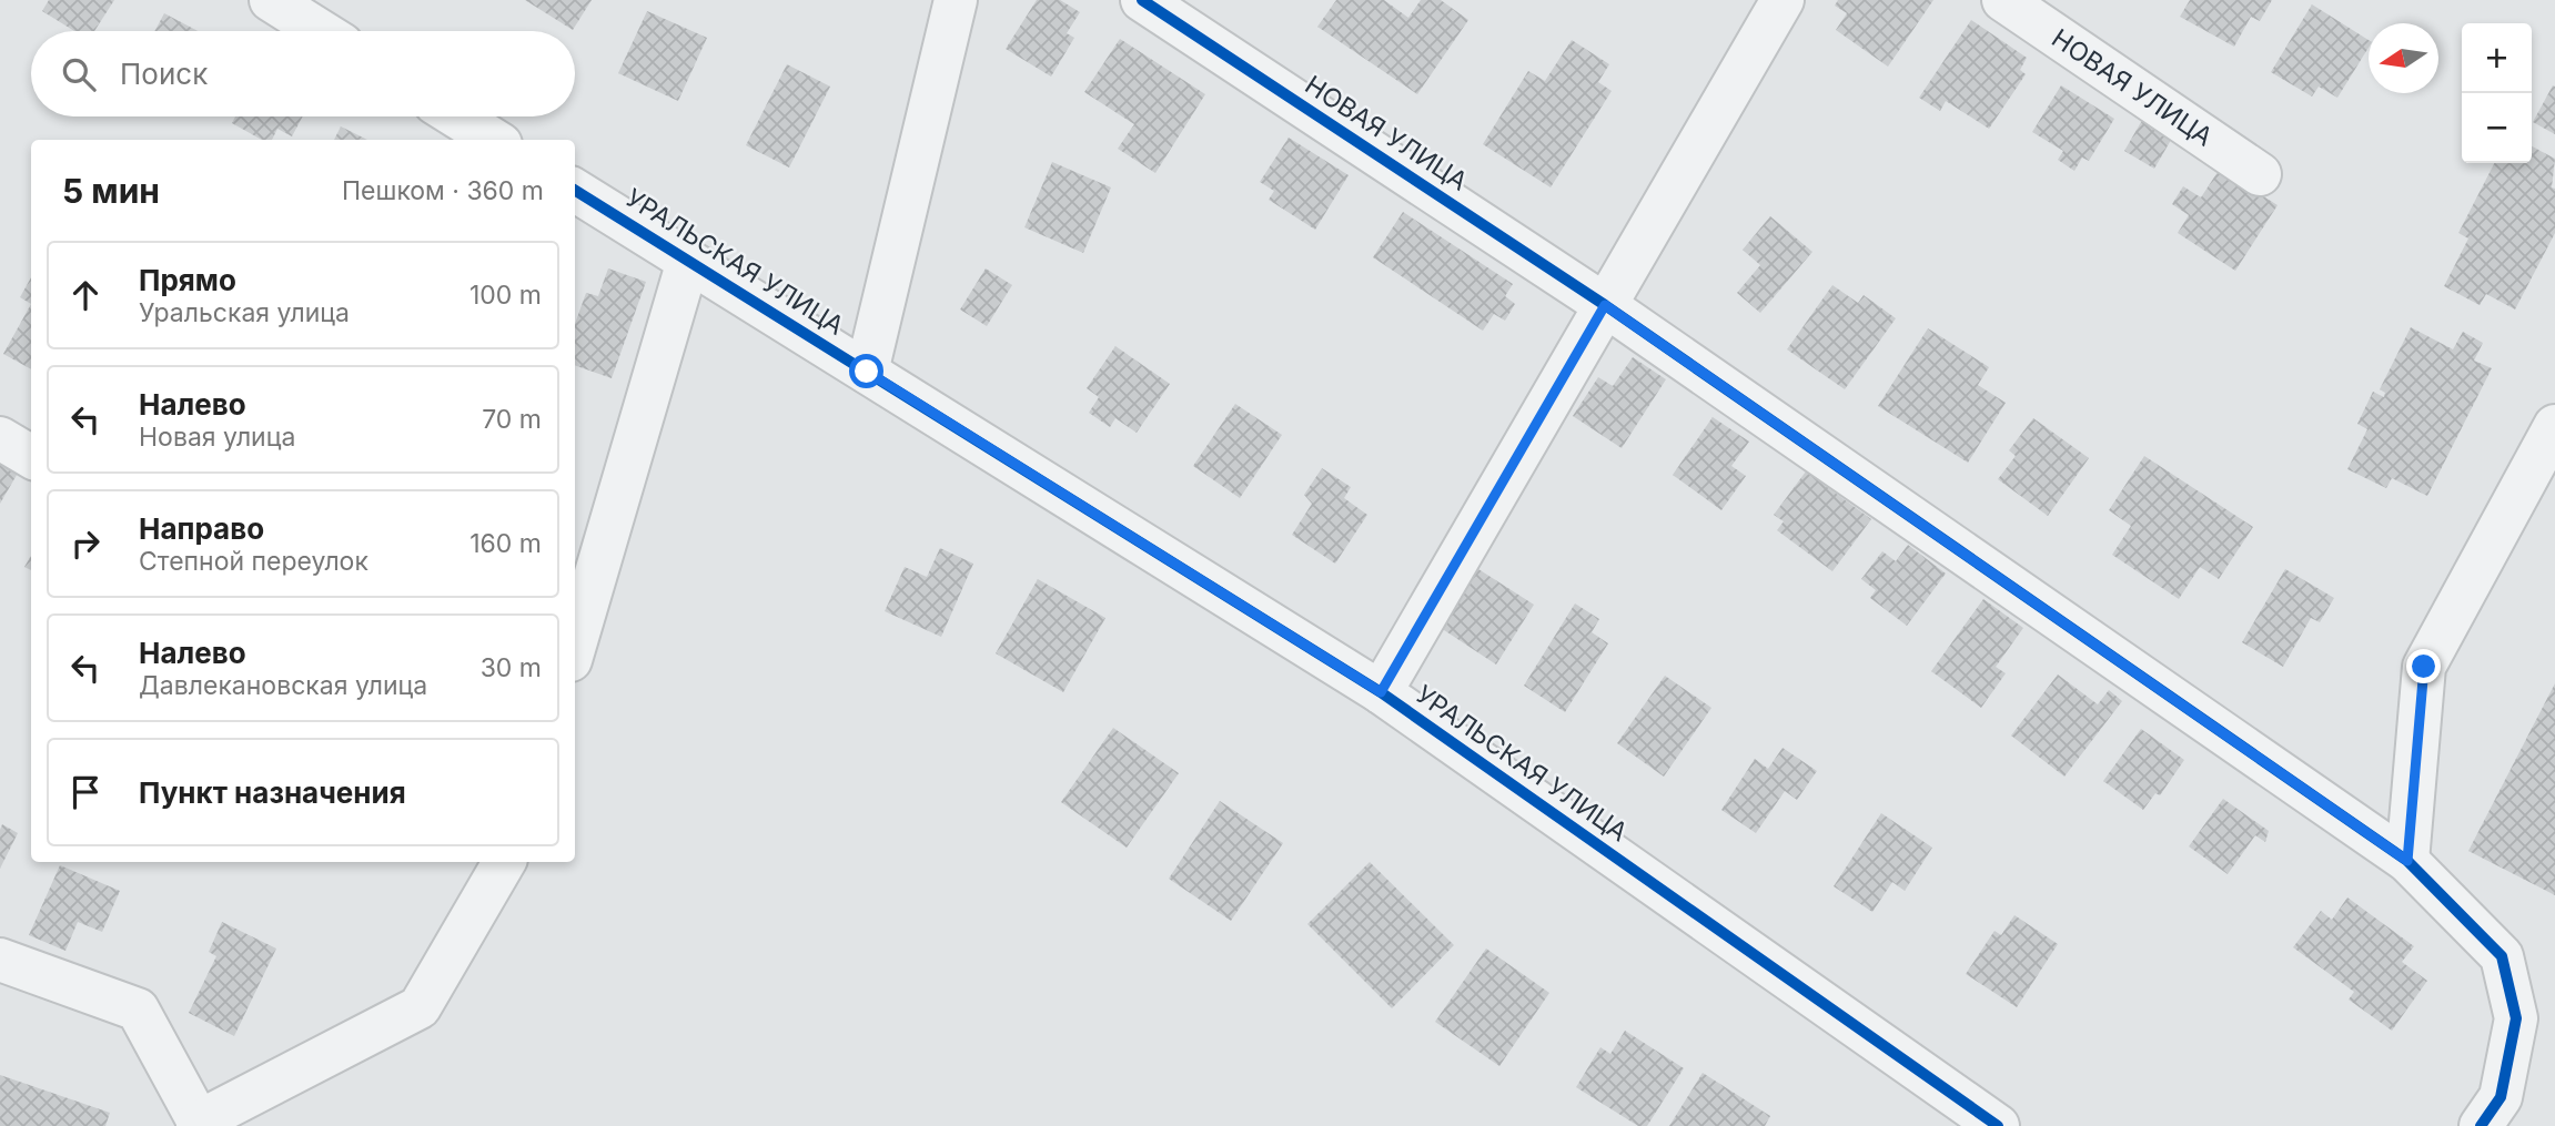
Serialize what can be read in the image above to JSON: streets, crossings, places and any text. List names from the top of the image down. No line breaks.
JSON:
{"streets":{"street":["НОВАЯ УЛИЦА","УРАЛЬСКАЯ УЛИЦА"]},"north":"left","page":{"map_buttons":["+","−"],"search":"Поиск","heading":["5 мин","Пешком · 360 m"],"list":[["Прямо","Уральская улица","100 m"],["Налево","Новая улица","70 m"],["Направо","Степной переулок","160 m"],["Налево","Давлекановская улица","30 m"],"Пункт назначения"]}}
